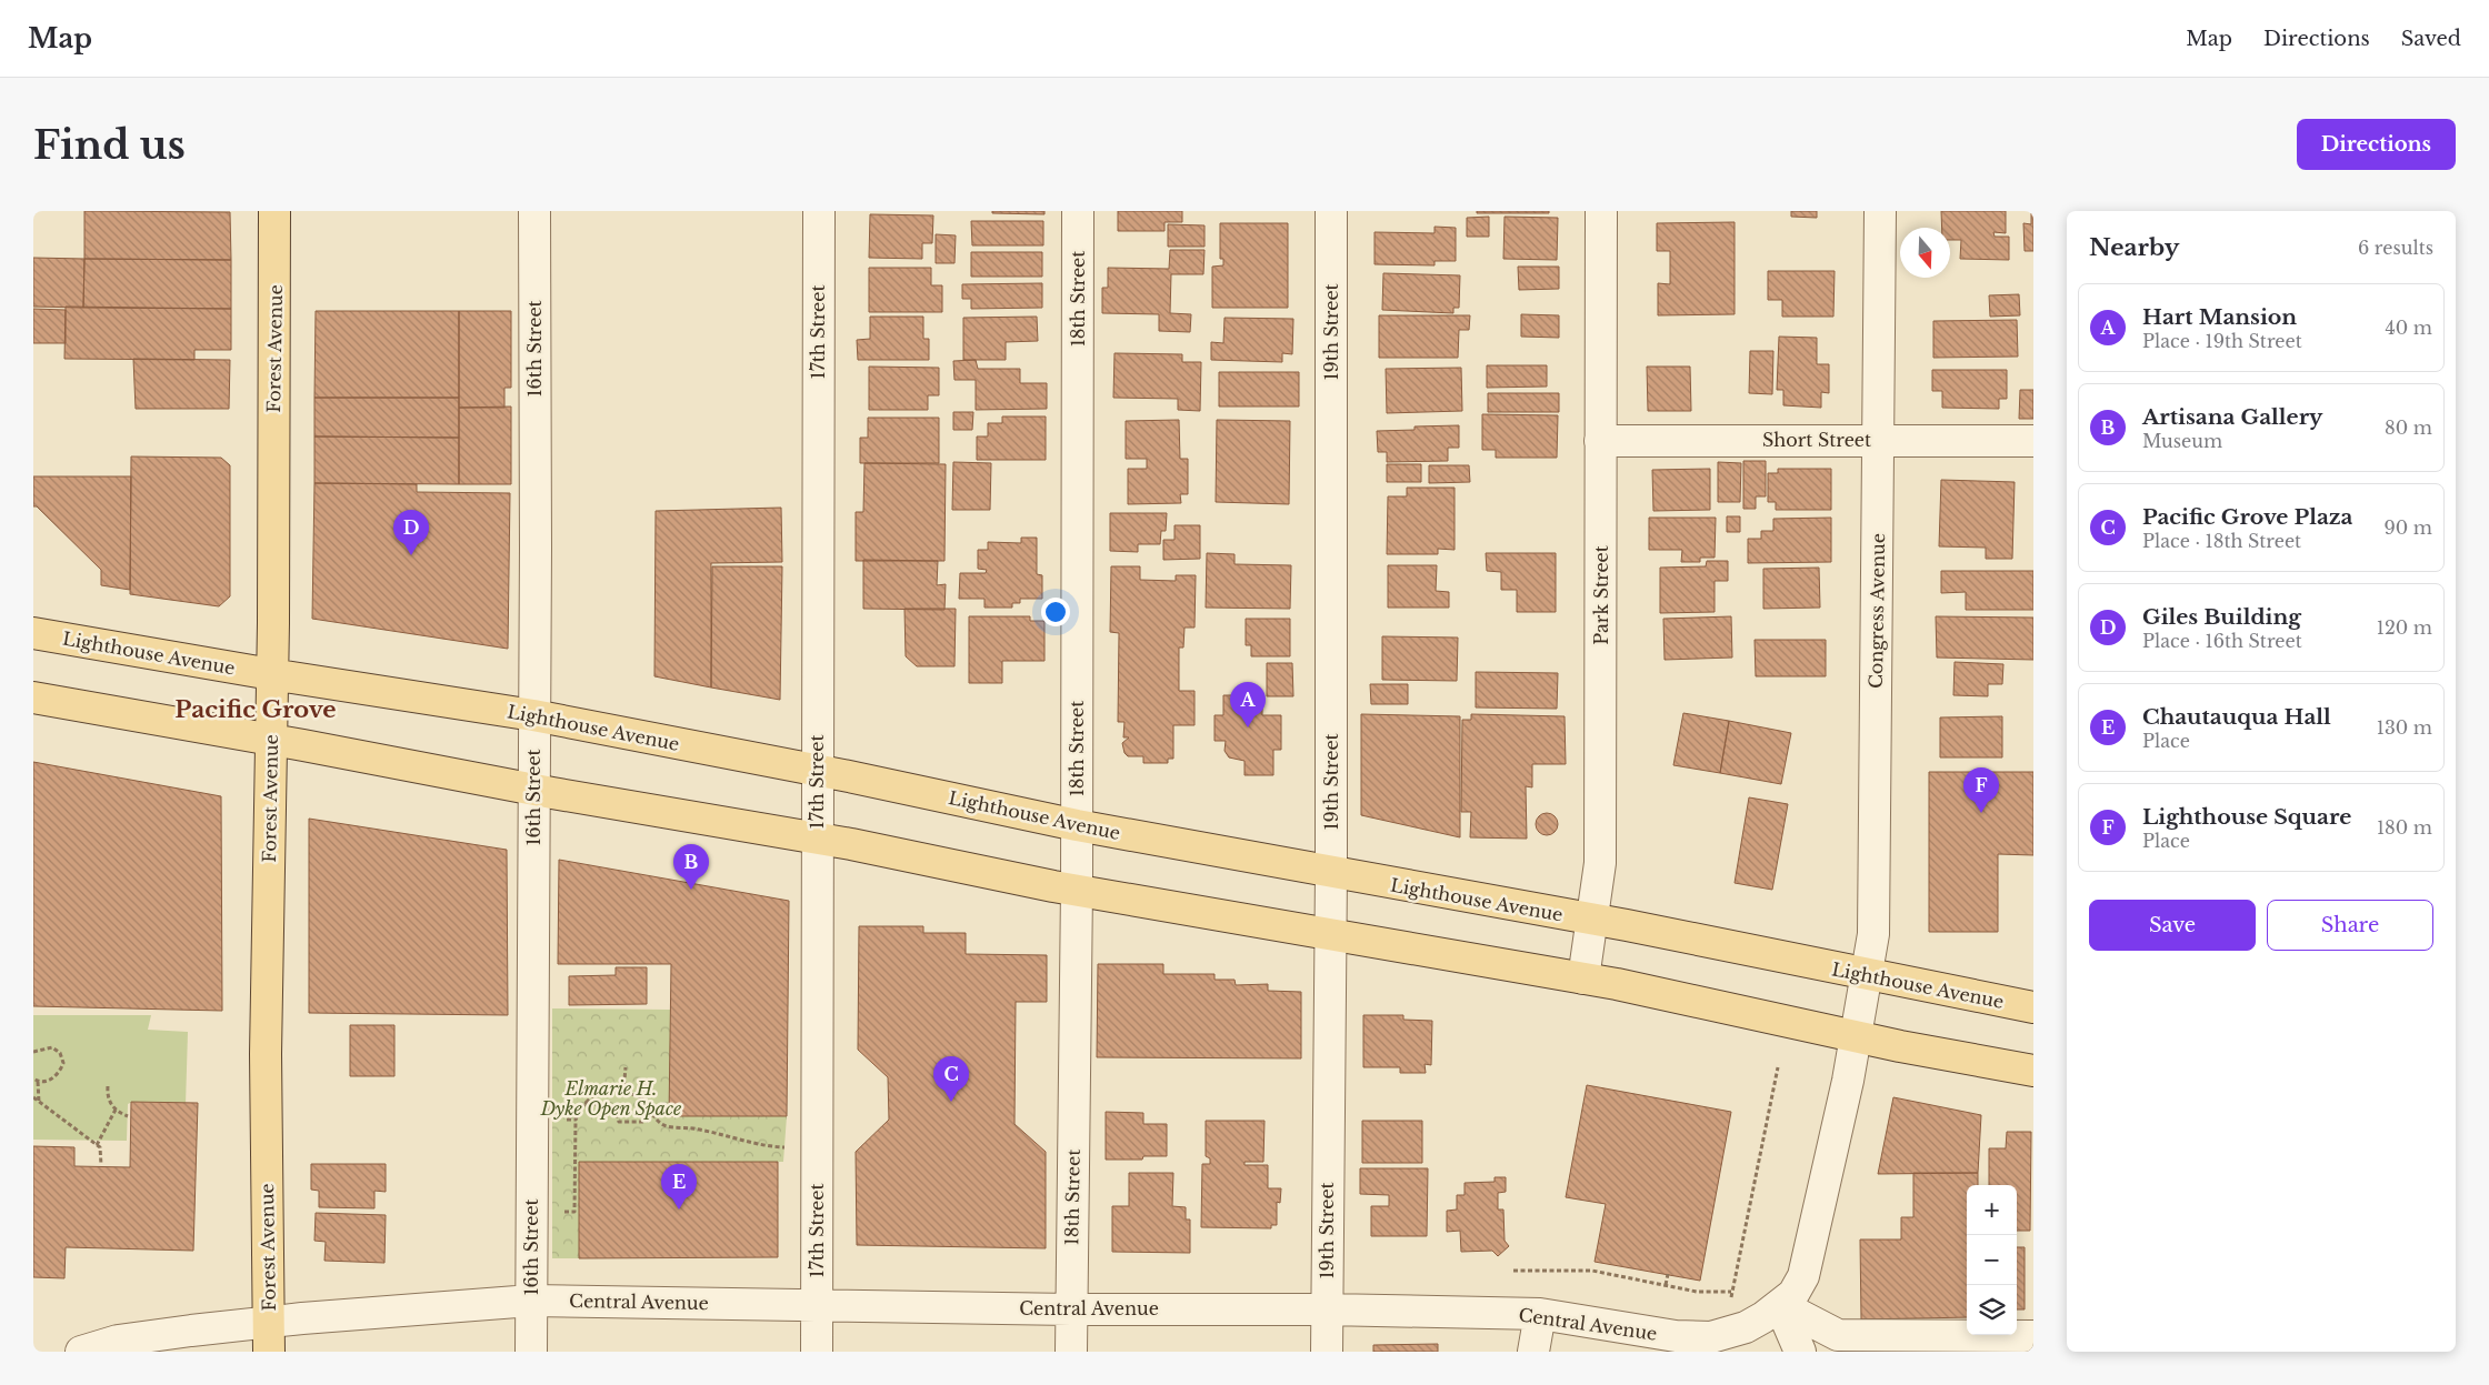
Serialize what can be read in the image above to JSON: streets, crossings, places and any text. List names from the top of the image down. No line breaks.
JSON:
{"streets":{"main road":["Forest Avenue","Lighthouse Avenue"],"street":["18th Street","17th Street","19th Street","16th Street","Short Street","Park Street","Congress Avenue","Central Avenue"]},"crossings":[["18th Street","Lighthouse Avenue"],["18th Street","Central Avenue"],["17th Street","Lighthouse Avenue"],["17th Street","Central Avenue"],["19th Street","Lighthouse Avenue"],["19th Street","Central Avenue"],["Forest Avenue","Lighthouse Avenue"],["Forest Avenue","Central Avenue"],["16th Street","Lighthouse Avenue"],["16th Street","Central Avenue"],["Short Street","Park Street"],["Short Street","Congress Avenue"],["Park Street","Lighthouse Avenue"],["Congress Avenue","Lighthouse Avenue"],["Congress Avenue","Central Avenue"]],"districts":["Pacific Grove"],"parks":["Elmarie H. Dyke Open Space"],"north":"bottom","page":{"header":"Map","nav":["Map","Directions","Saved"],"buttons":["Directions",["Save","Share"]],"title":"Find us","heading":["Nearby","6 results"],"list":[{"mark":"A","name":"Hart Mansion","note":"Place · 19th Street","value":"40 m"},{"mark":"B","name":"Artisana Gallery","note":"Museum","value":"80 m"},{"mark":"C","name":"Pacific Grove Plaza","note":"Place · 18th Street","value":"90 m"},{"mark":"D","name":"Giles Building","note":"Place · 16th Street","value":"120 m"},{"mark":"E","name":"Chautauqua Hall","note":"Place","value":"130 m"},{"mark":"F","name":"Lighthouse Square","note":"Place","value":"180 m"}],"pins":["D","A","F","B","C","E"],"map_buttons":["+","−"]}}
